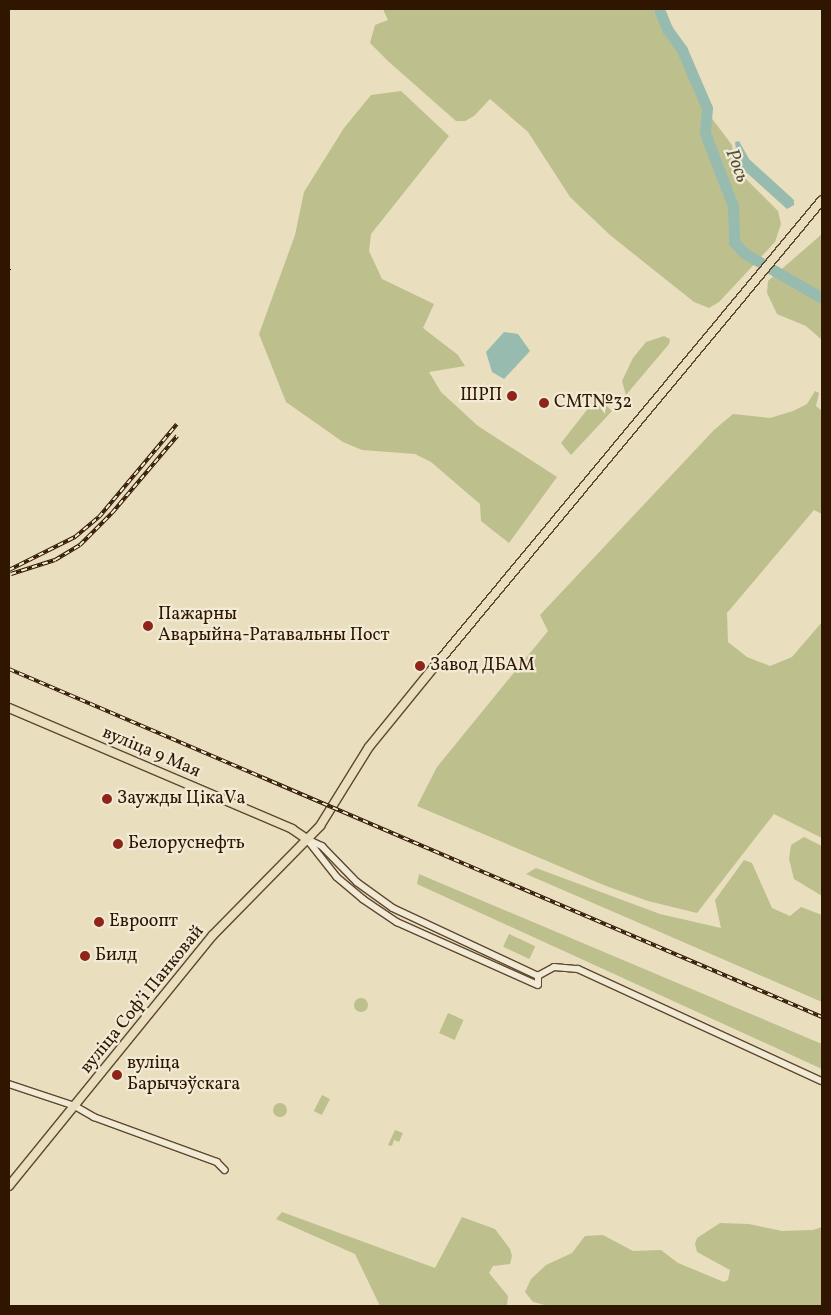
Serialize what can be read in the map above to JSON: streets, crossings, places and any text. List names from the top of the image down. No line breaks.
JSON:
{"streets":{"main road":["вуліца 9 Мая","вуліца Софʼі Панковай"]},"crossings":[["вуліца 9 Мая","вуліца Софʼі Панковай"]],"water":["Рось"],"places":["ШРП","СМТ№32","Пажарны Аварыйна-Ратавальны Пост","Завод ДБАМ","Заужды ЦікаVа","Белоруснефть","Евроопт","Билд","вуліца Барычэўскага"]}
